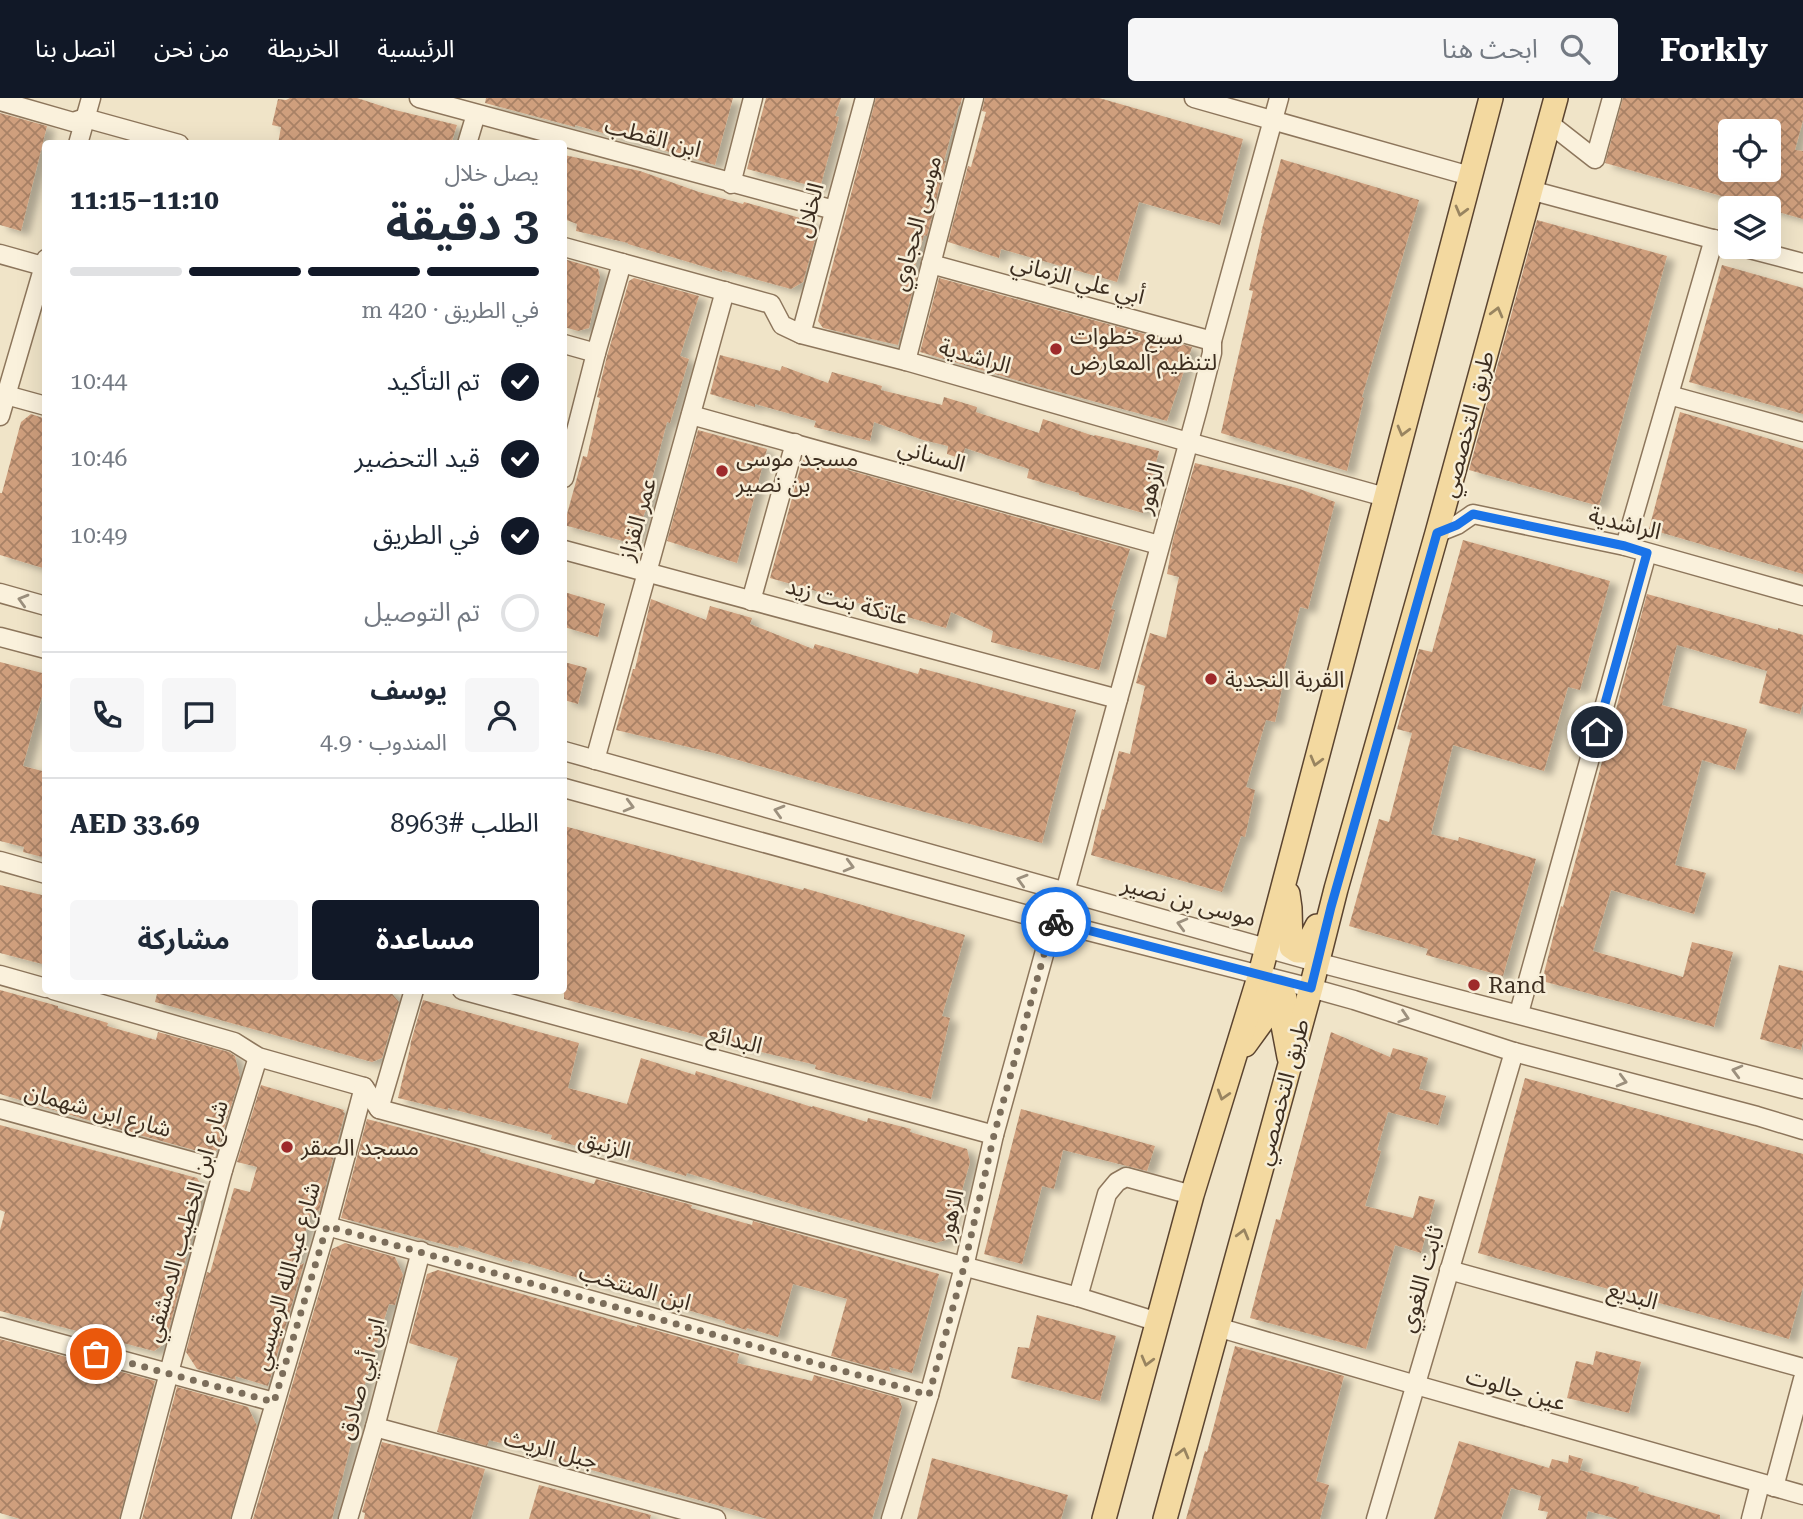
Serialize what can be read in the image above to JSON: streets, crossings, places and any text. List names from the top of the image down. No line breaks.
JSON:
{"streets":{"main road":["طريق التخصصي"],"street":["ابن القطب","الخلال","موسى الحجاوي","أبي علي الزماني","الراشدية","السناني","الزهور","عمر القزاز","عاتكة بنت زيد","موسى بن نصير","البدائع","شارع ابن شهمان","الزنبق","شارع ابن الخطيب الدمشقي","شارع عبدالله الرميسي","ثابت اللغوي","ابن المنتخب","البديع","ابن أبي صادق","عين جالوت","جبل الريث"]},"crossings":[["ابن القطب","الخلال"],["الخلال","الراشدية"],["موسى الحجاوي","أبي علي الزماني"],["موسى الحجاوي","الراشدية"],["أبي علي الزماني","الزهور"],["الراشدية","طريق التخصصي"],["الراشدية","الزهور"],["الراشدية","عمر القزاز"],["طريق التخصصي","موسى بن نصير"],["طريق التخصصي","عين جالوت"],["السناني","الزهور"],["السناني","عمر القزاز"],["الزهور","عاتكة بنت زيد"],["الزهور","موسى بن نصير"],["الزهور","البدائع"],["الزهور","الزنبق"],["الزهور","ابن المنتخب"],["عمر القزاز","عاتكة بنت زيد"],["عمر القزاز","موسى بن نصير"],["شارع ابن شهمان","شارع ابن الخطيب الدمشقي"],["شارع عبدالله الرميسي","ابن المنتخب"],["ثابت اللغوي","البديع"],["ثابت اللغوي","عين جالوت"],["ابن المنتخب","ابن أبي صادق"],["ابن أبي صادق","جبل الريث"]],"places":["سبع خطوات لتنظيم المعارض","مسجد موسى بن نصير","القرية النجدية","Rand","مسجد الصقر"],"page":{"header":"Forkly","search":"ابحث هنا","nav":["الرئيسية","الخريطة","من نحن","اتصل بنا"],"heading":["3 دقيقة","يصل خلال","11:10–11:15"],"panel":["يوسف","المندوب · 4.9","الطلب #8963","AED 33.69"],"bar":"في الطريق · 420 m","list":[["تم التأكيد","10:44"],["قيد التحضير","10:46"],["في الطريق","10:49"],"تم التوصيل"],"buttons":["مساعدة","مشاركة"]}}
